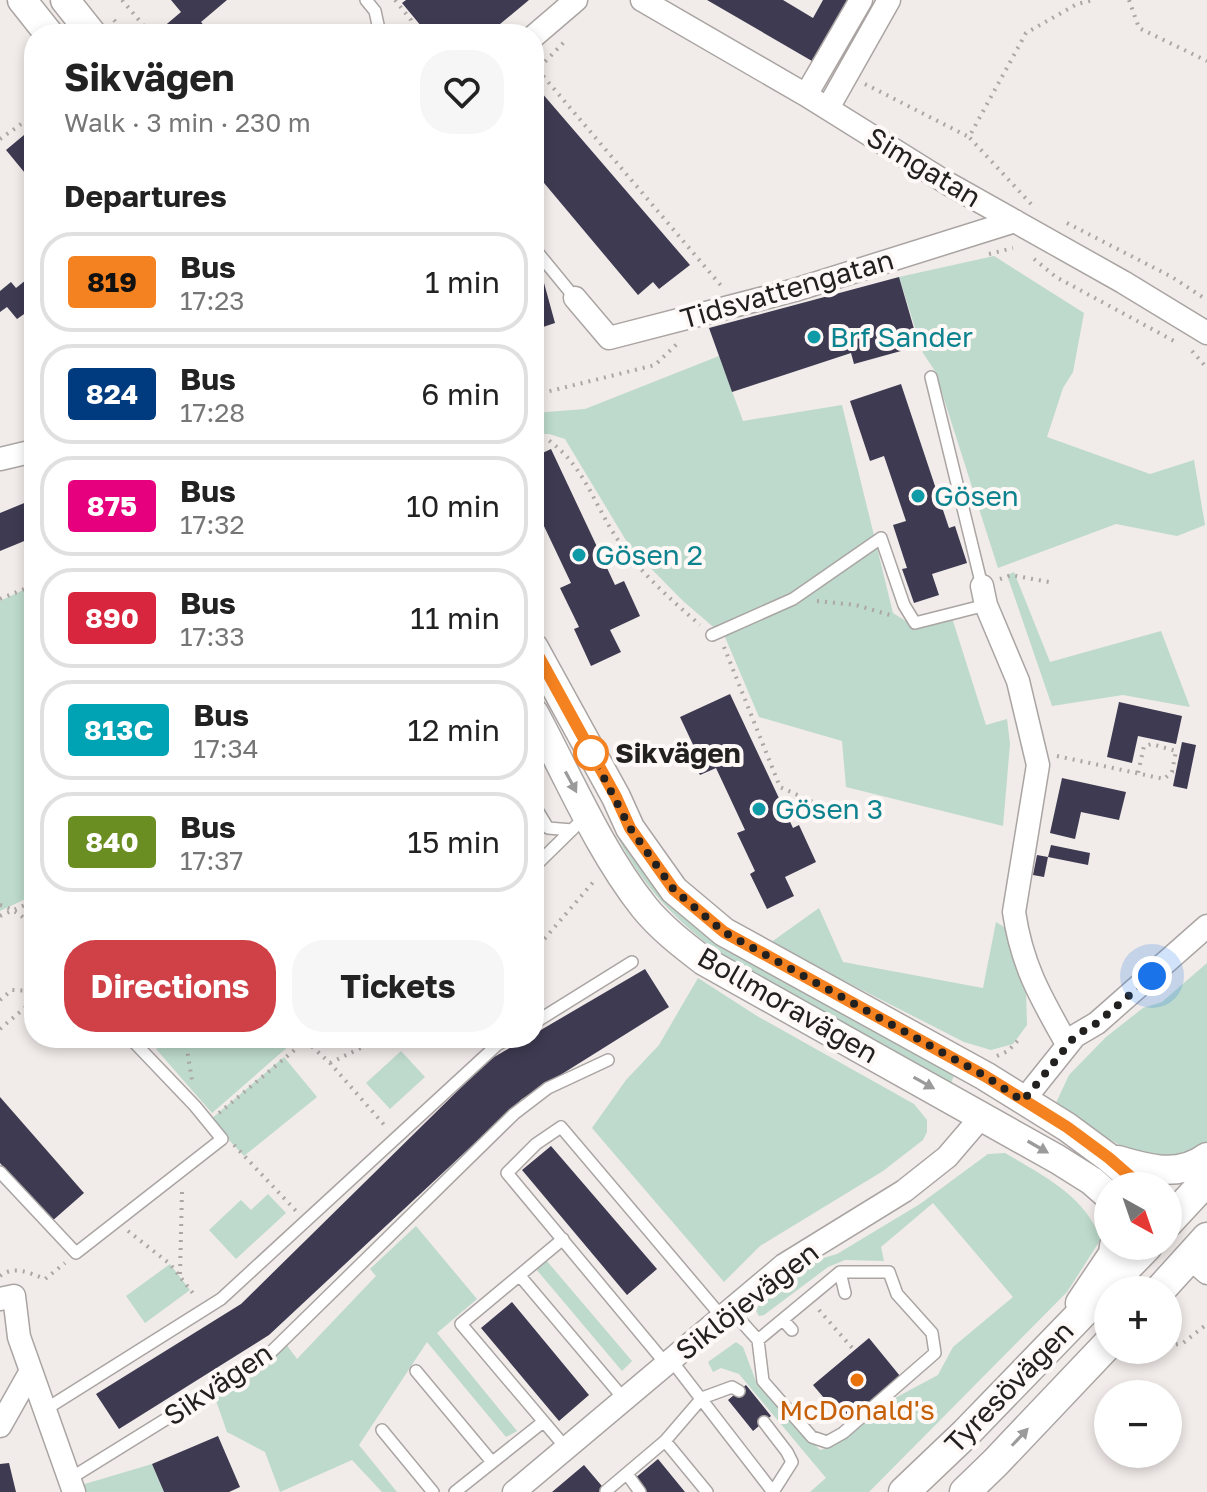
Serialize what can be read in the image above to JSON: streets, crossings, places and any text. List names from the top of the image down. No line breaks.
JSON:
{"streets":{"main road":["Tyresövägen"],"street":["Simgatan","Tidsvattengatan","Bollmoravägen","Siklöjevägen","Sikvägen"]},"crossings":[["Simgatan","Tidsvattengatan"],["Bollmoravägen","Siklöjevägen"]],"places":["Brf Sander","Gösen","Gösen 2","Sikvägen","Gösen 3","McDonald's"],"lines":["bus line 819"],"north":"bottom right","page":{"heading":[["Sikvägen","Walk · 3 min · 230 m"],"Departures"],"list":[{"mark":"819","name":"Bus","note":"17:23","value":"1 min"},{"mark":"824","name":"Bus","note":"17:28","value":"6 min"},{"mark":"875","name":"Bus","note":"17:32","value":"10 min"},{"mark":"890","name":"Bus","note":"17:33","value":"11 min"},{"mark":"813C","name":"Bus","note":"17:34","value":"12 min"},{"mark":"840","name":"Bus","note":"17:37","value":"15 min"}],"buttons":["Directions","Tickets"],"map_buttons":["+","−"]}}
